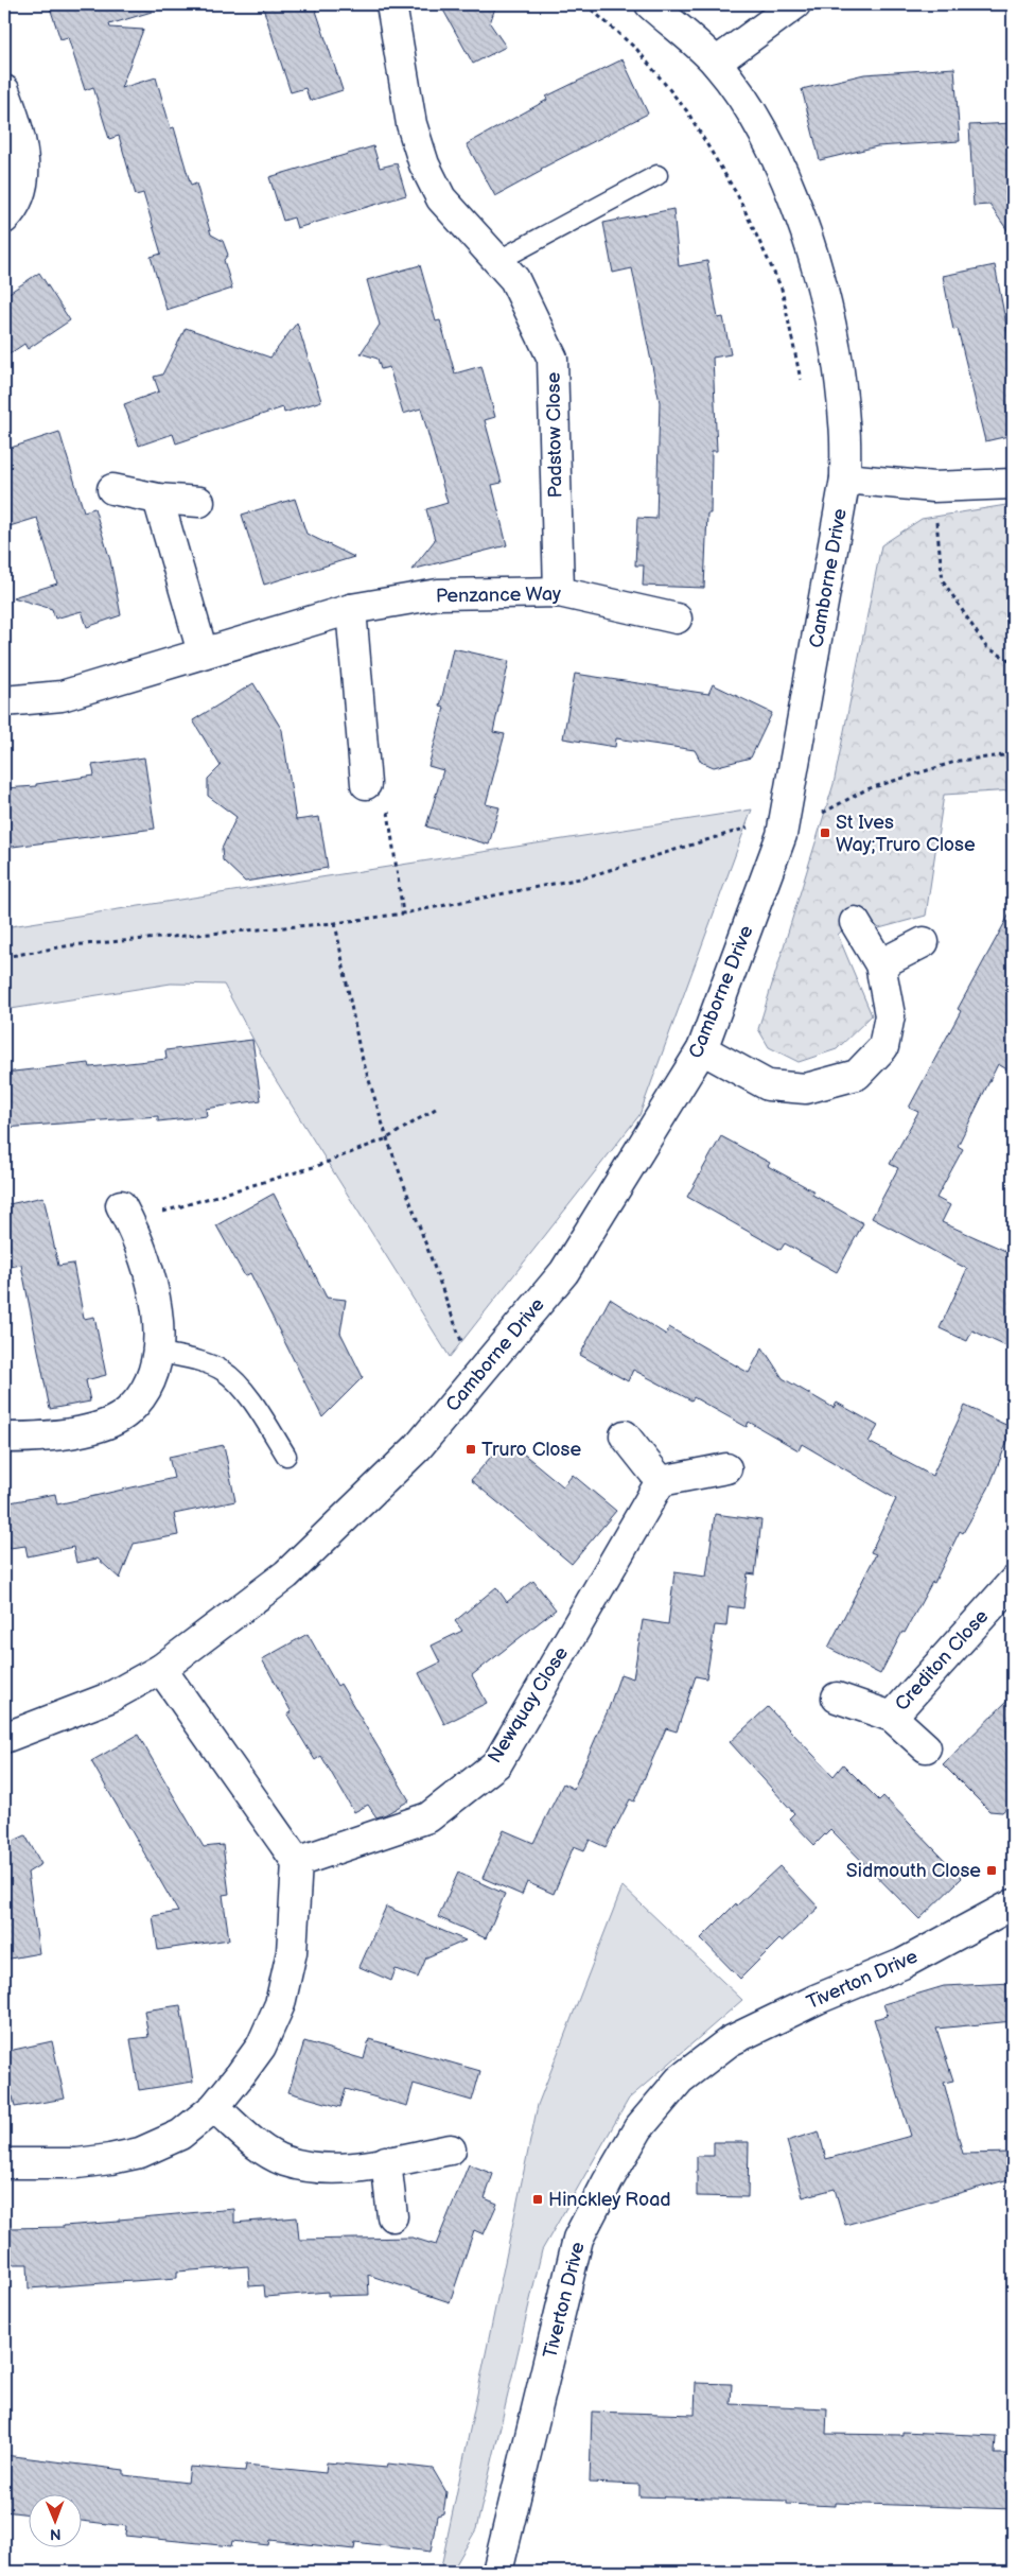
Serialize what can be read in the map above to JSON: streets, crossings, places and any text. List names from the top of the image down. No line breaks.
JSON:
{"streets":{"street":["Padstow Close","Camborne Drive","Penzance Way","Crediton Close","Newquay Close","Tiverton Drive"]},"crossings":[["Padstow Close","Penzance Way"]],"places":{"transit":["St Ives Way;Truro Close","Truro Close","Sidmouth Close","Hinckley Road"]},"north":"bottom"}
